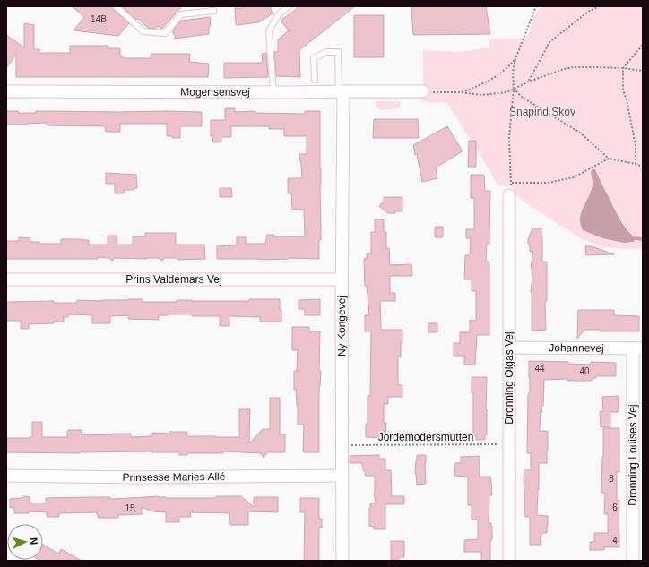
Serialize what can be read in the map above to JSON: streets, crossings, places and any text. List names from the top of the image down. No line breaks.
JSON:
{"streets":{"street":["Mogensensvej","Prins Valdemars Vej","Ny Kongevej","Johannevej","Dronning Olgas Vej","Dronning Louises Vej","Prinsesse Maries Allé"],"path":["Jordemodersmutten"]},"crossings":[["Mogensensvej","Ny Kongevej"],["Prins Valdemars Vej","Ny Kongevej"],["Ny Kongevej","Jordemodersmutten"],["Ny Kongevej","Prinsesse Maries Allé"],["Johannevej","Dronning Olgas Vej"],["Johannevej","Dronning Louises Vej"],["Dronning Olgas Vej","Jordemodersmutten"]],"parks":["Snapind Skov"],"house_numbers":["14B","44","40","8","6","15","4"],"north":"right"}
